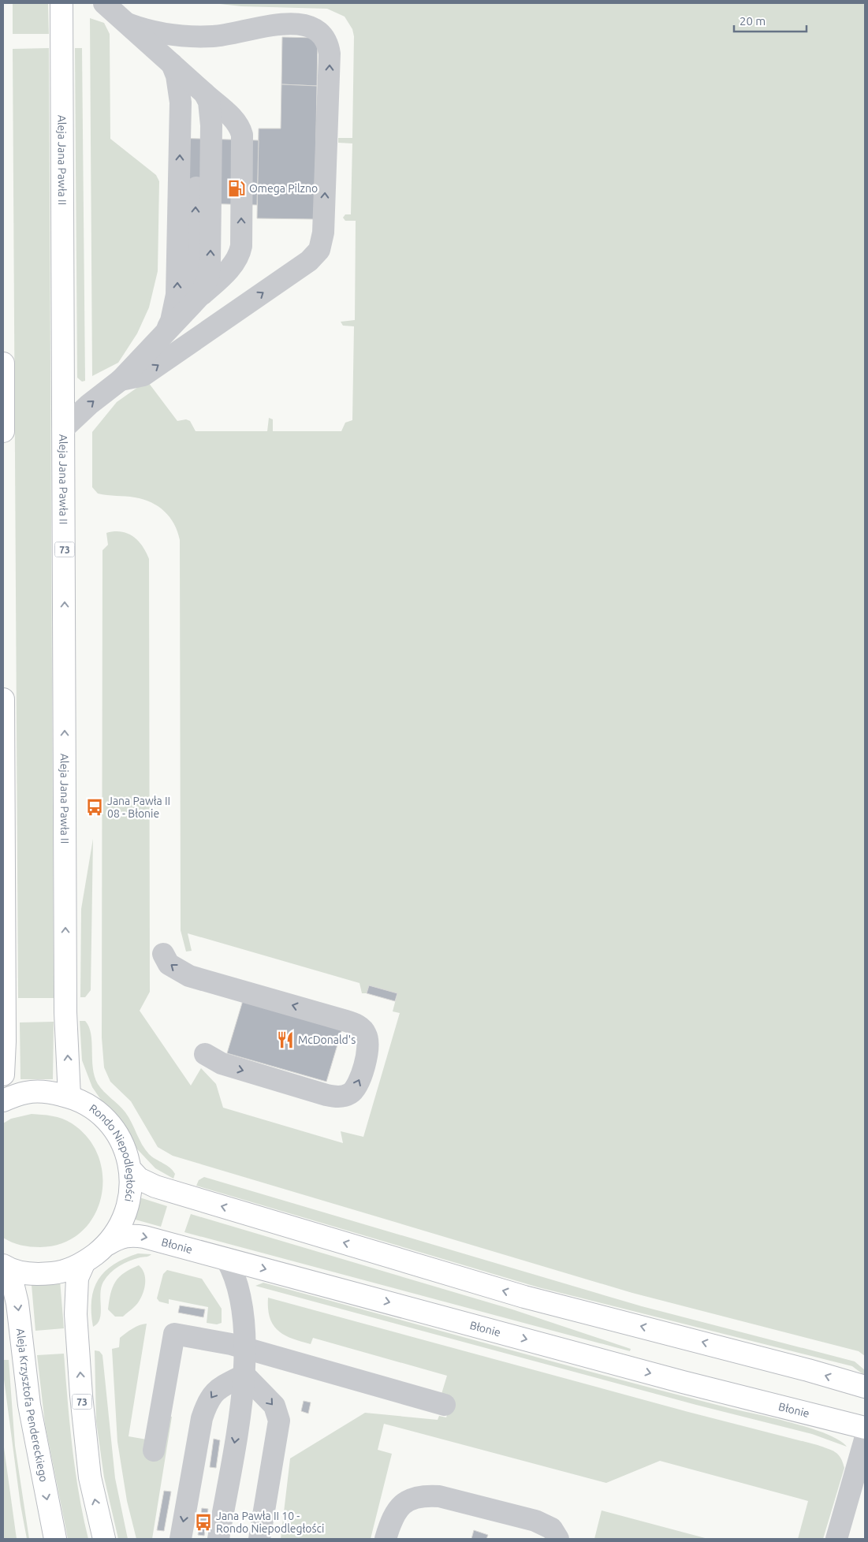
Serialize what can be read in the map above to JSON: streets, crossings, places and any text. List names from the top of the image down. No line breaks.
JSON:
{"streets":{"main road":["Aleja Jana Pawła II","73","Rondo Niepodległości","Błonie","Aleja Krzysztofa Pendereckiego"]},"crossings":[["Aleja Jana Pawła II","Rondo Niepodległości"],["73","Rondo Niepodległości"],["Rondo Niepodległości","Błonie"],["Rondo Niepodległości","Aleja Krzysztofa Pendereckiego"]],"places":{"fuel station":["Omega Pilzno"],"bus stop":["Jana Pawła II 08 - Błonie","Jana Pawła II 10 - Rondo Niepodległości"],"restaurant":["McDonald's"]},"scale_bar":"20 m"}
